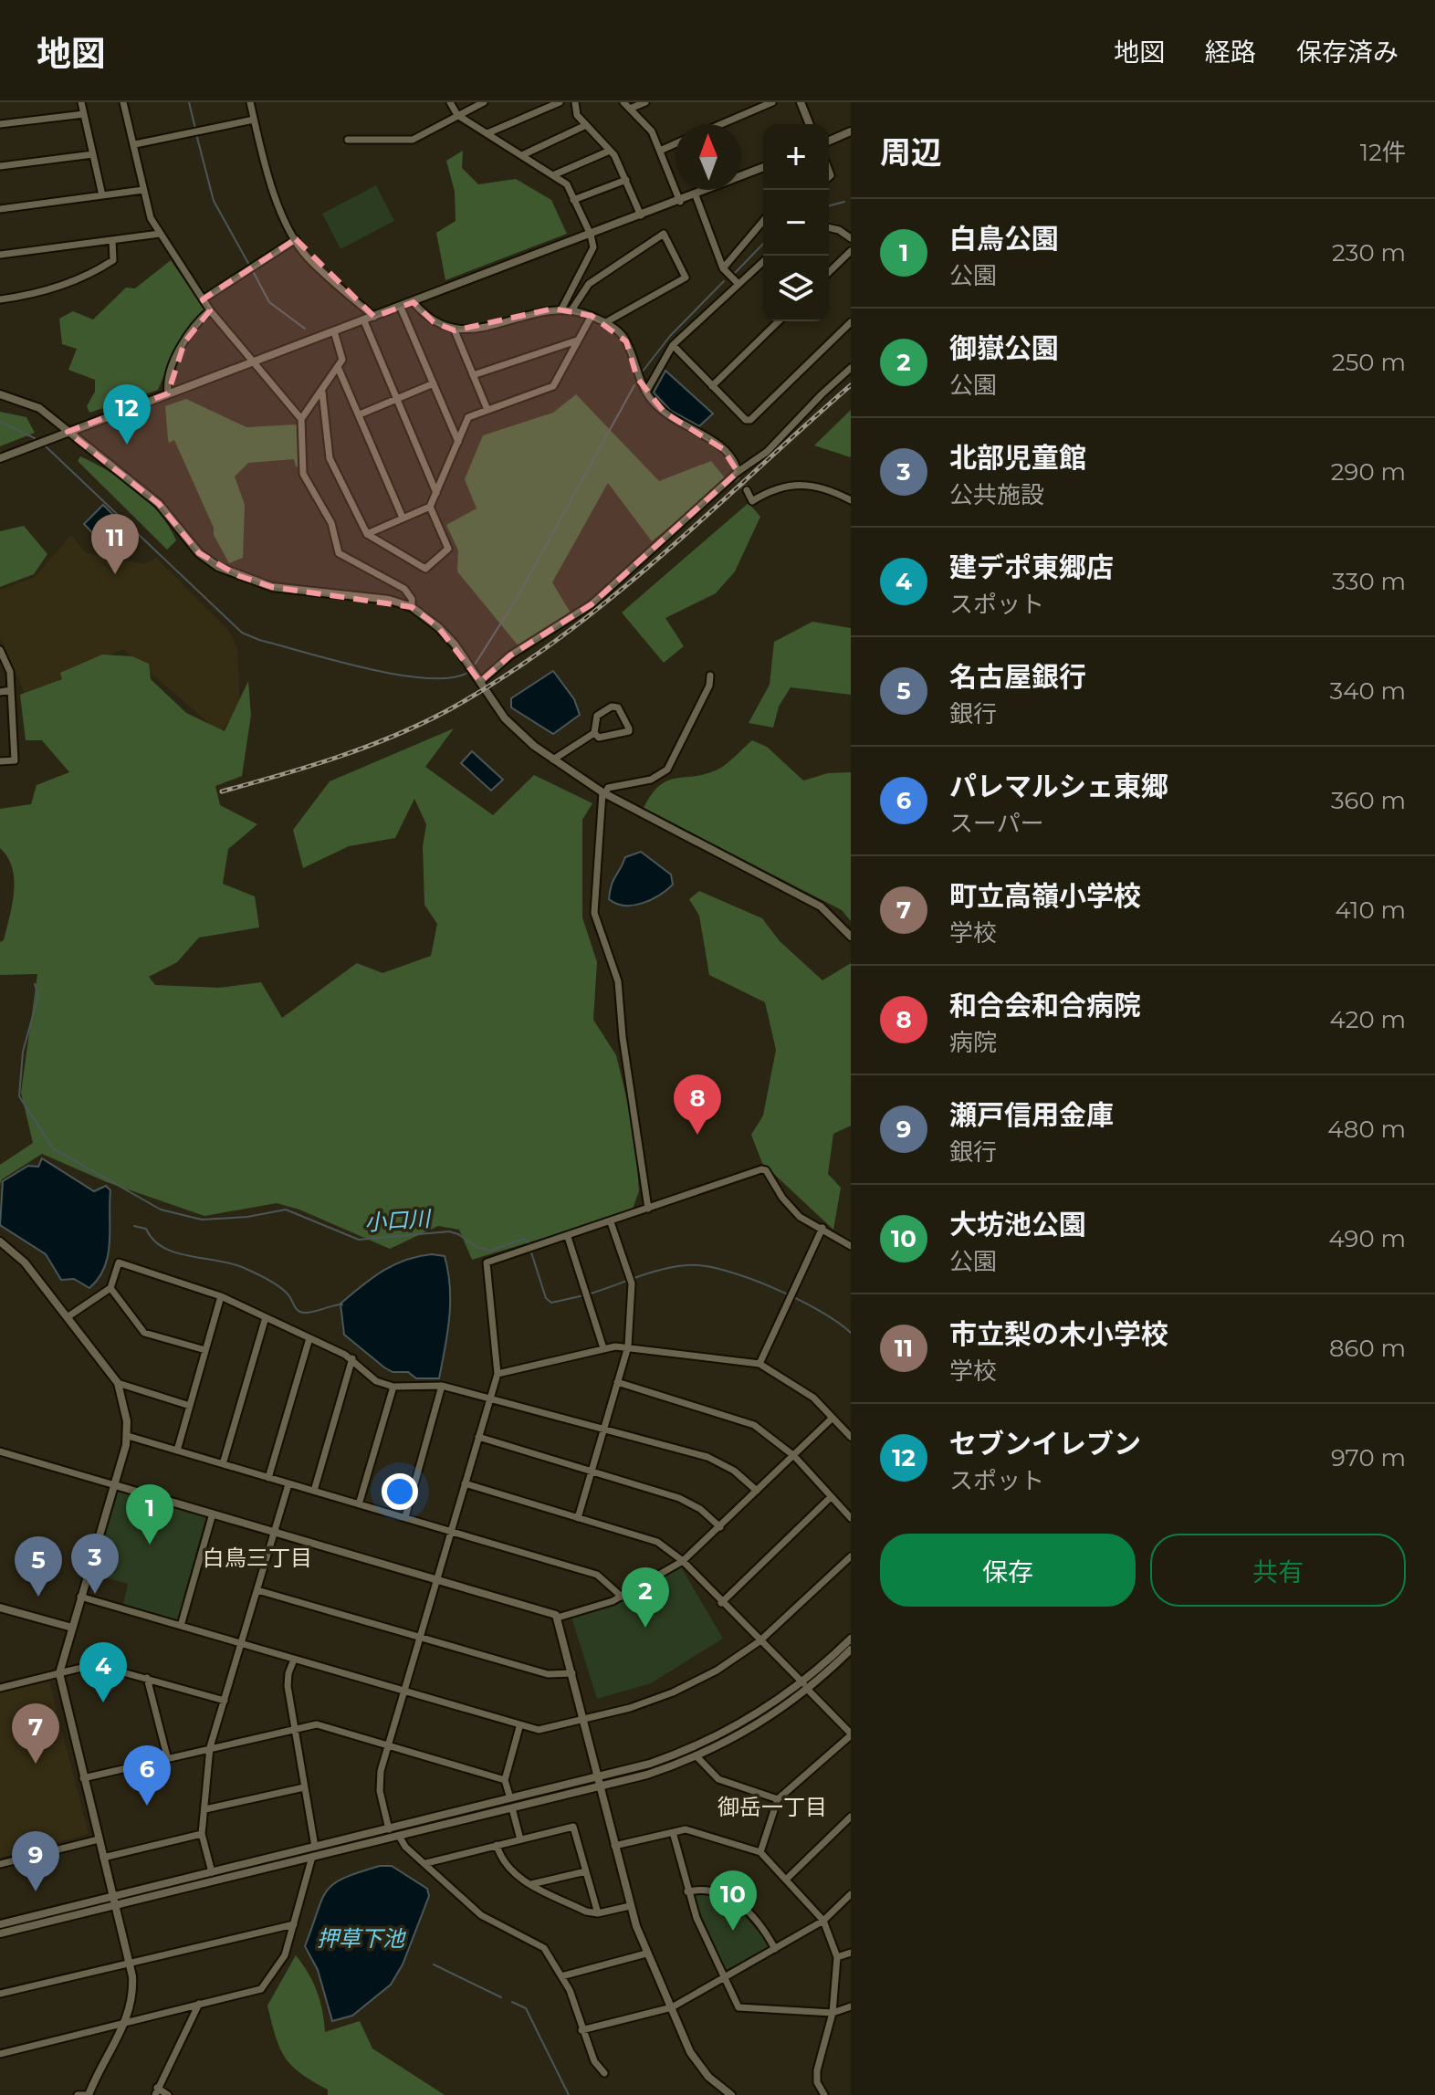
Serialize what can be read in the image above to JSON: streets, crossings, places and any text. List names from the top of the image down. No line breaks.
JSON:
{"districts":["白鳥三丁目","御岳一丁目"],"water":["小口川","押草下池"],"north":"top","page":{"header":"地図","nav":["地図","経路","保存済み"],"heading":["周辺","12件"],"map_buttons":["+","−"],"list":[{"mark":"1","name":"白鳥公園","note":"公園","value":"230 m"},{"mark":"2","name":"御嶽公園","note":"公園","value":"250 m"},{"mark":"3","name":"北部児童館","note":"公共施設","value":"290 m"},{"mark":"4","name":"建デポ東郷店","note":"スポット","value":"330 m"},{"mark":"5","name":"名古屋銀行","note":"銀行","value":"340 m"},{"mark":"6","name":"パレマルシェ東郷","note":"スーパー","value":"360 m"},{"mark":"7","name":"町立高嶺小学校","note":"学校","value":"410 m"},{"mark":"8","name":"和合会和合病院","note":"病院","value":"420 m"},{"mark":"9","name":"瀬戸信用金庫","note":"銀行","value":"480 m"},{"mark":"10","name":"大坊池公園","note":"公園","value":"490 m"},{"mark":"11","name":"市立梨の木小学校","note":"学校","value":"860 m"},{"mark":"12","name":"セブンイレブン","note":"スポット","value":"970 m"}],"pins":["12","11","8","1","3","5","2","4","7","6","9","10"],"buttons":["保存","共有"]}}
